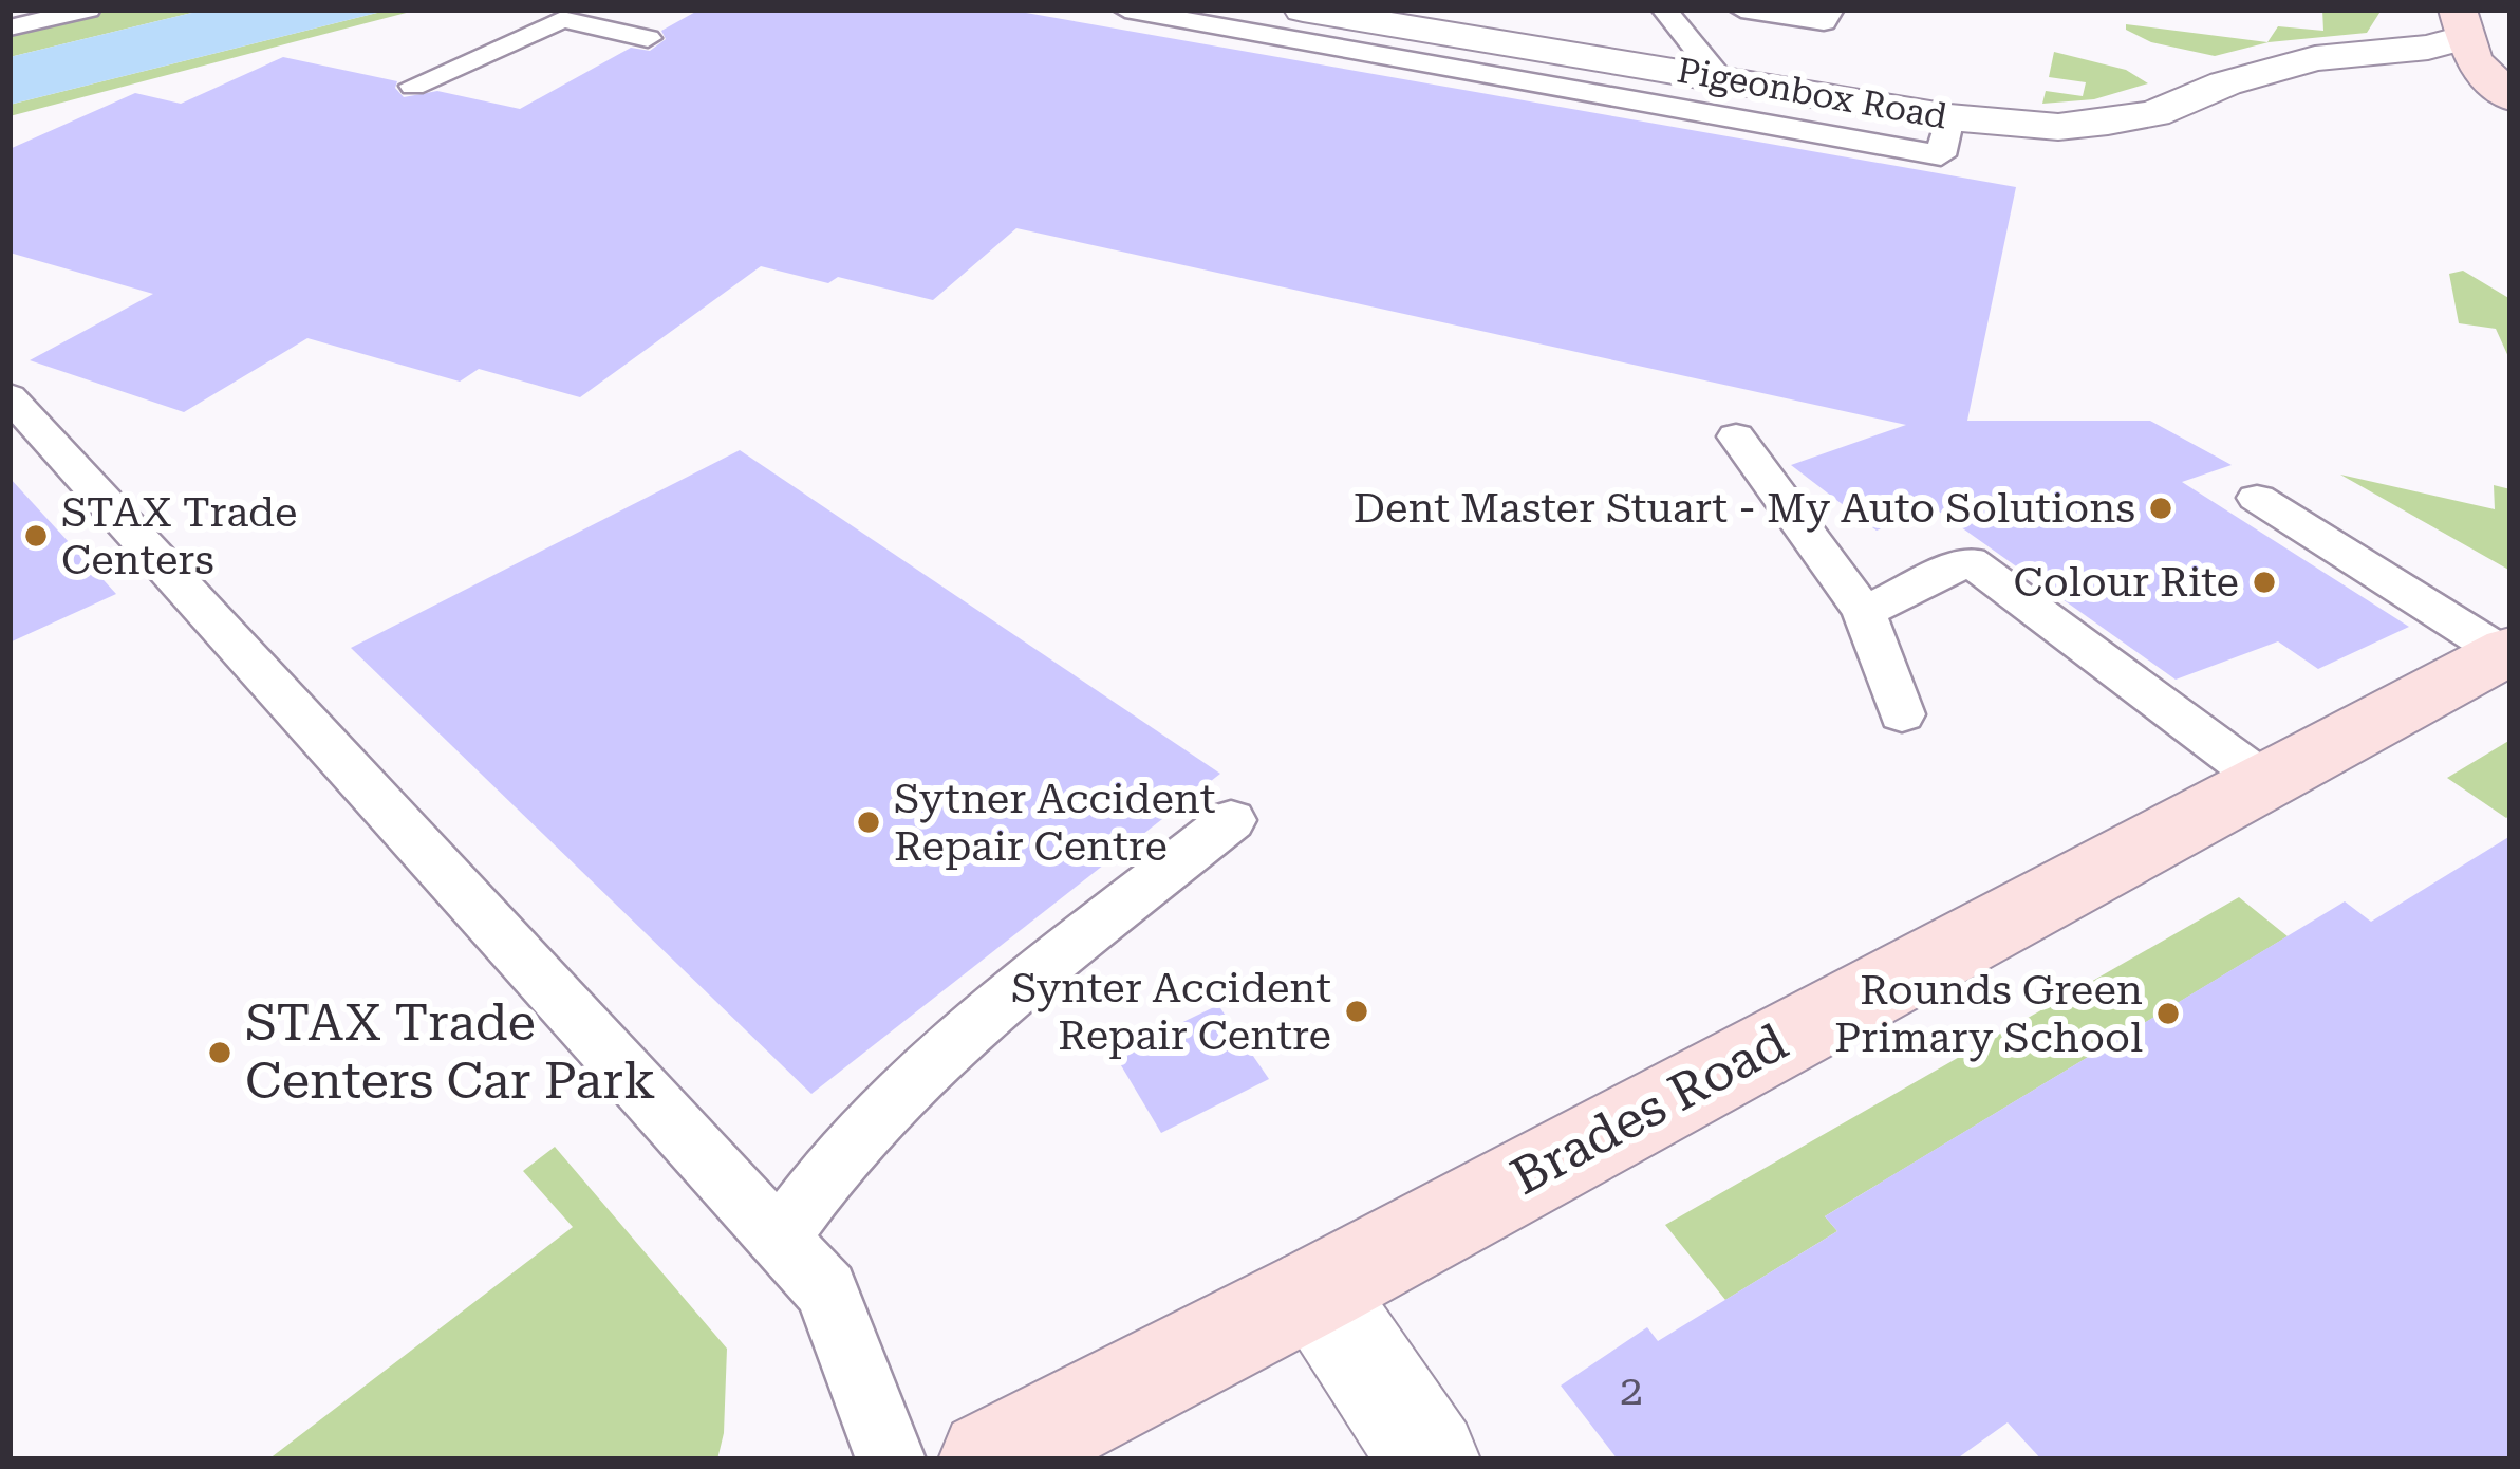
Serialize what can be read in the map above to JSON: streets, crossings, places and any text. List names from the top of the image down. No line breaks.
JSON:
{"streets":{"street":["Pigeonbox Road","Brades Road"]},"places":["Dent Master Stuart - My Auto Solutions","STAX Trade Centers","Colour Rite","Sytner Accident Repair Centre","Synter Accident Repair Centre","Rounds Green Primary School","STAX Trade Centers Car Park"],"house_numbers":["2"]}
